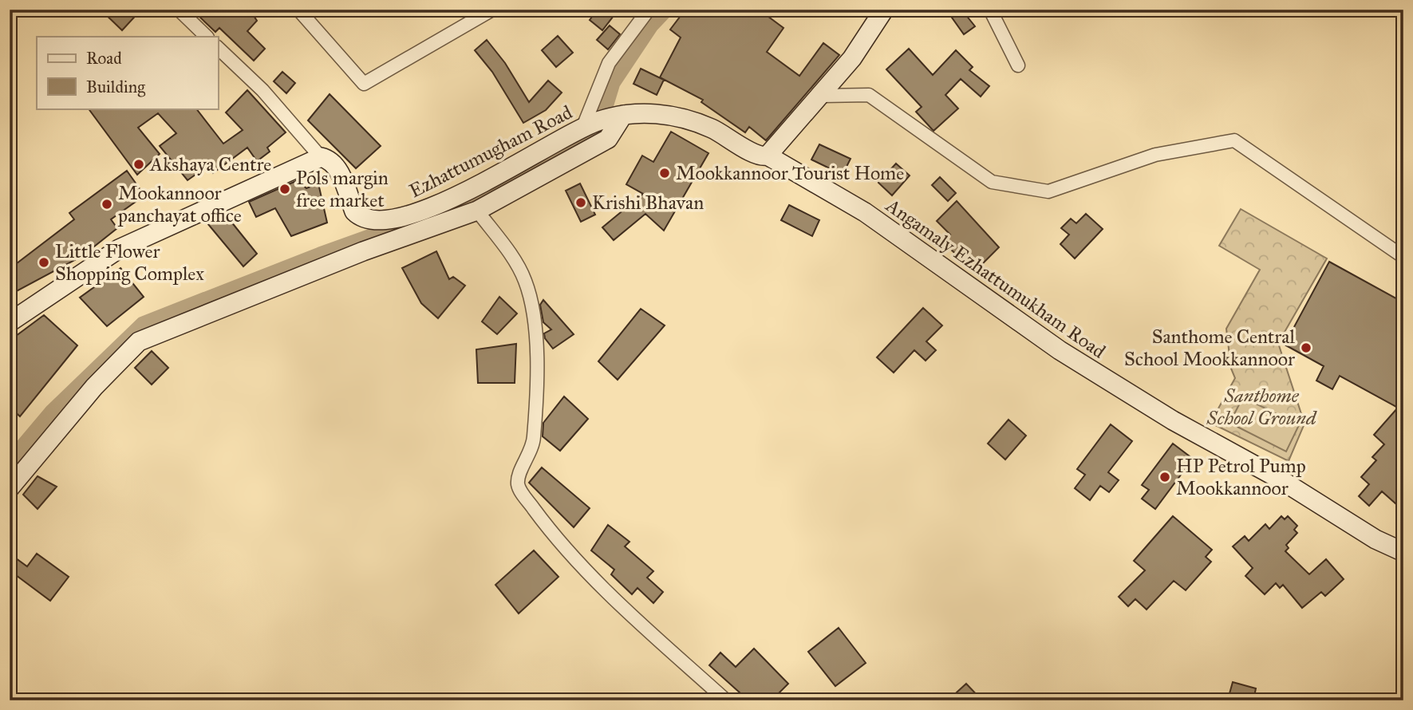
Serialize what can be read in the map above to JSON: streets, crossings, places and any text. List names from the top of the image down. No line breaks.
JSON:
{"streets":{"street":["Ezhattumugham Road","Angamaly Ezhattumukham Road"]},"crossings":[["Ezhattumugham Road","Angamaly Ezhattumukham Road"]],"parks":["Santhome School Ground"],"places":["Akshaya Centre","Mookkannoor Tourist Home","Pols margin free market","Krishi Bhavan","Mookannoor panchayat office","Little Flower Shopping Complex","Santhome Central School Mookkannoor","HP Petrol Pump Mookkannoor"],"legend":["Road","Building"]}
